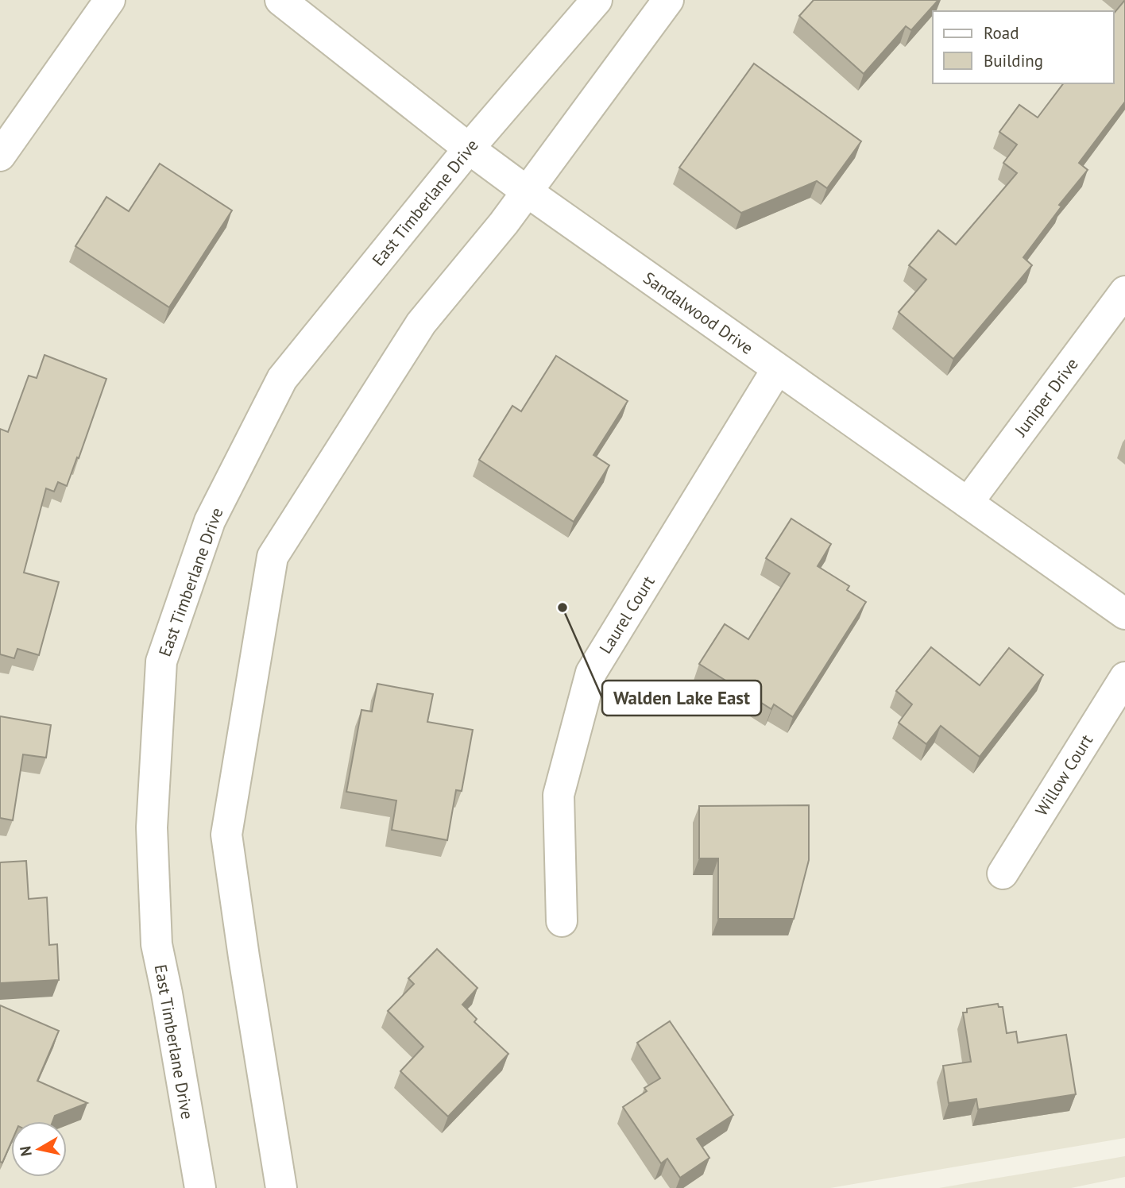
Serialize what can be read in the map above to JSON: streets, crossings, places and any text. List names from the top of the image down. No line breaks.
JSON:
{"streets":{"street":["East Timberlane Drive","Sandalwood Drive","Juniper Drive","Laurel Court","Willow Court"]},"crossings":[["East Timberlane Drive","Sandalwood Drive"],["Sandalwood Drive","Juniper Drive"],["Sandalwood Drive","Laurel Court"]],"places":["Walden Lake East"],"legend":["Road","Building"],"north":"left"}
